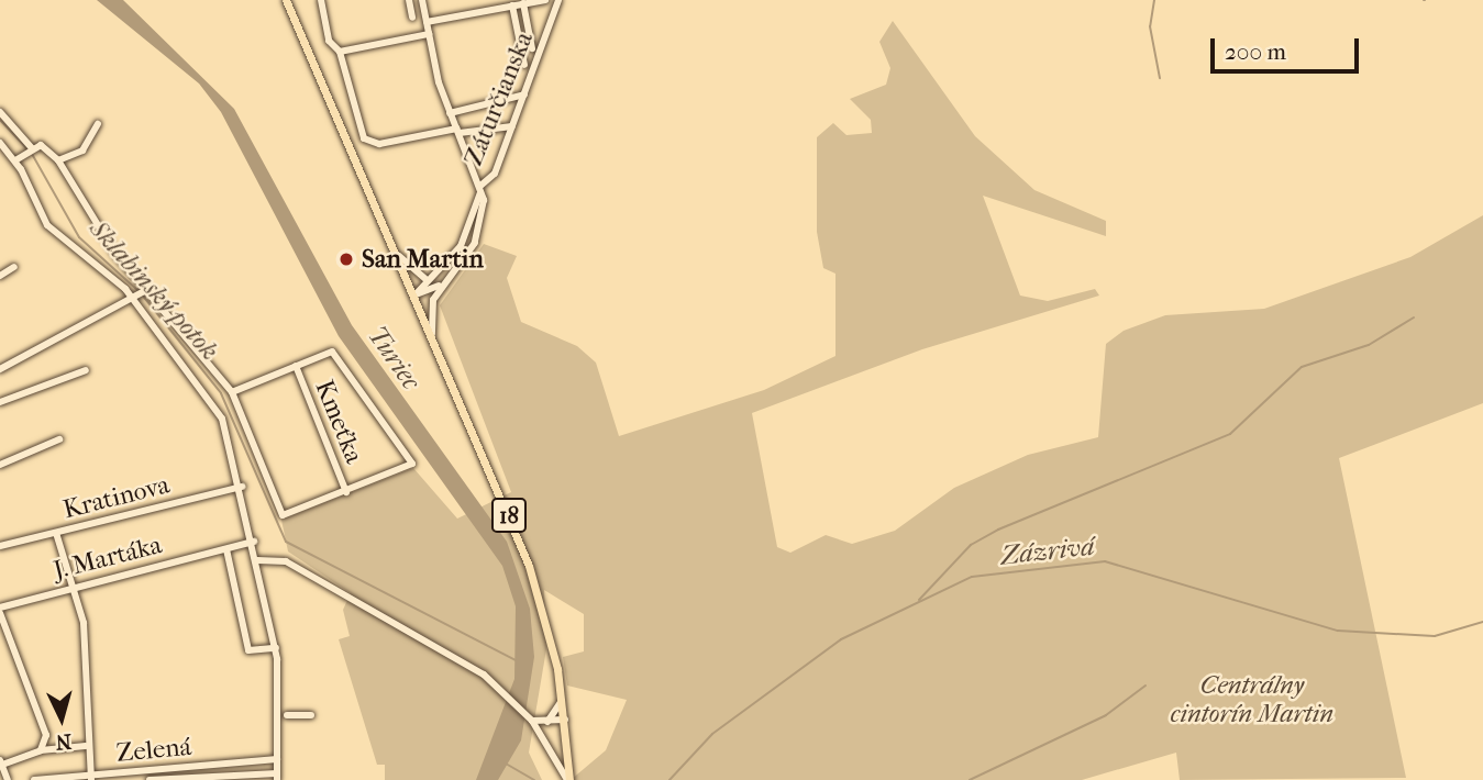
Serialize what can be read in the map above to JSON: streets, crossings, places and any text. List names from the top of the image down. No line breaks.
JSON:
{"streets":{"main road":["18"],"street":["Záturčianska","Kmeťka","Kratinova","J. Martáka","Zelená"]},"crossings":[["Záturčianska","18"]],"water":["Sklabinský potok","Turiec","Zázrivá"],"parks":["Centrálny cintorín Martin"],"places":["San Martin"],"scale_bar":"200 m","north":"bottom"}
